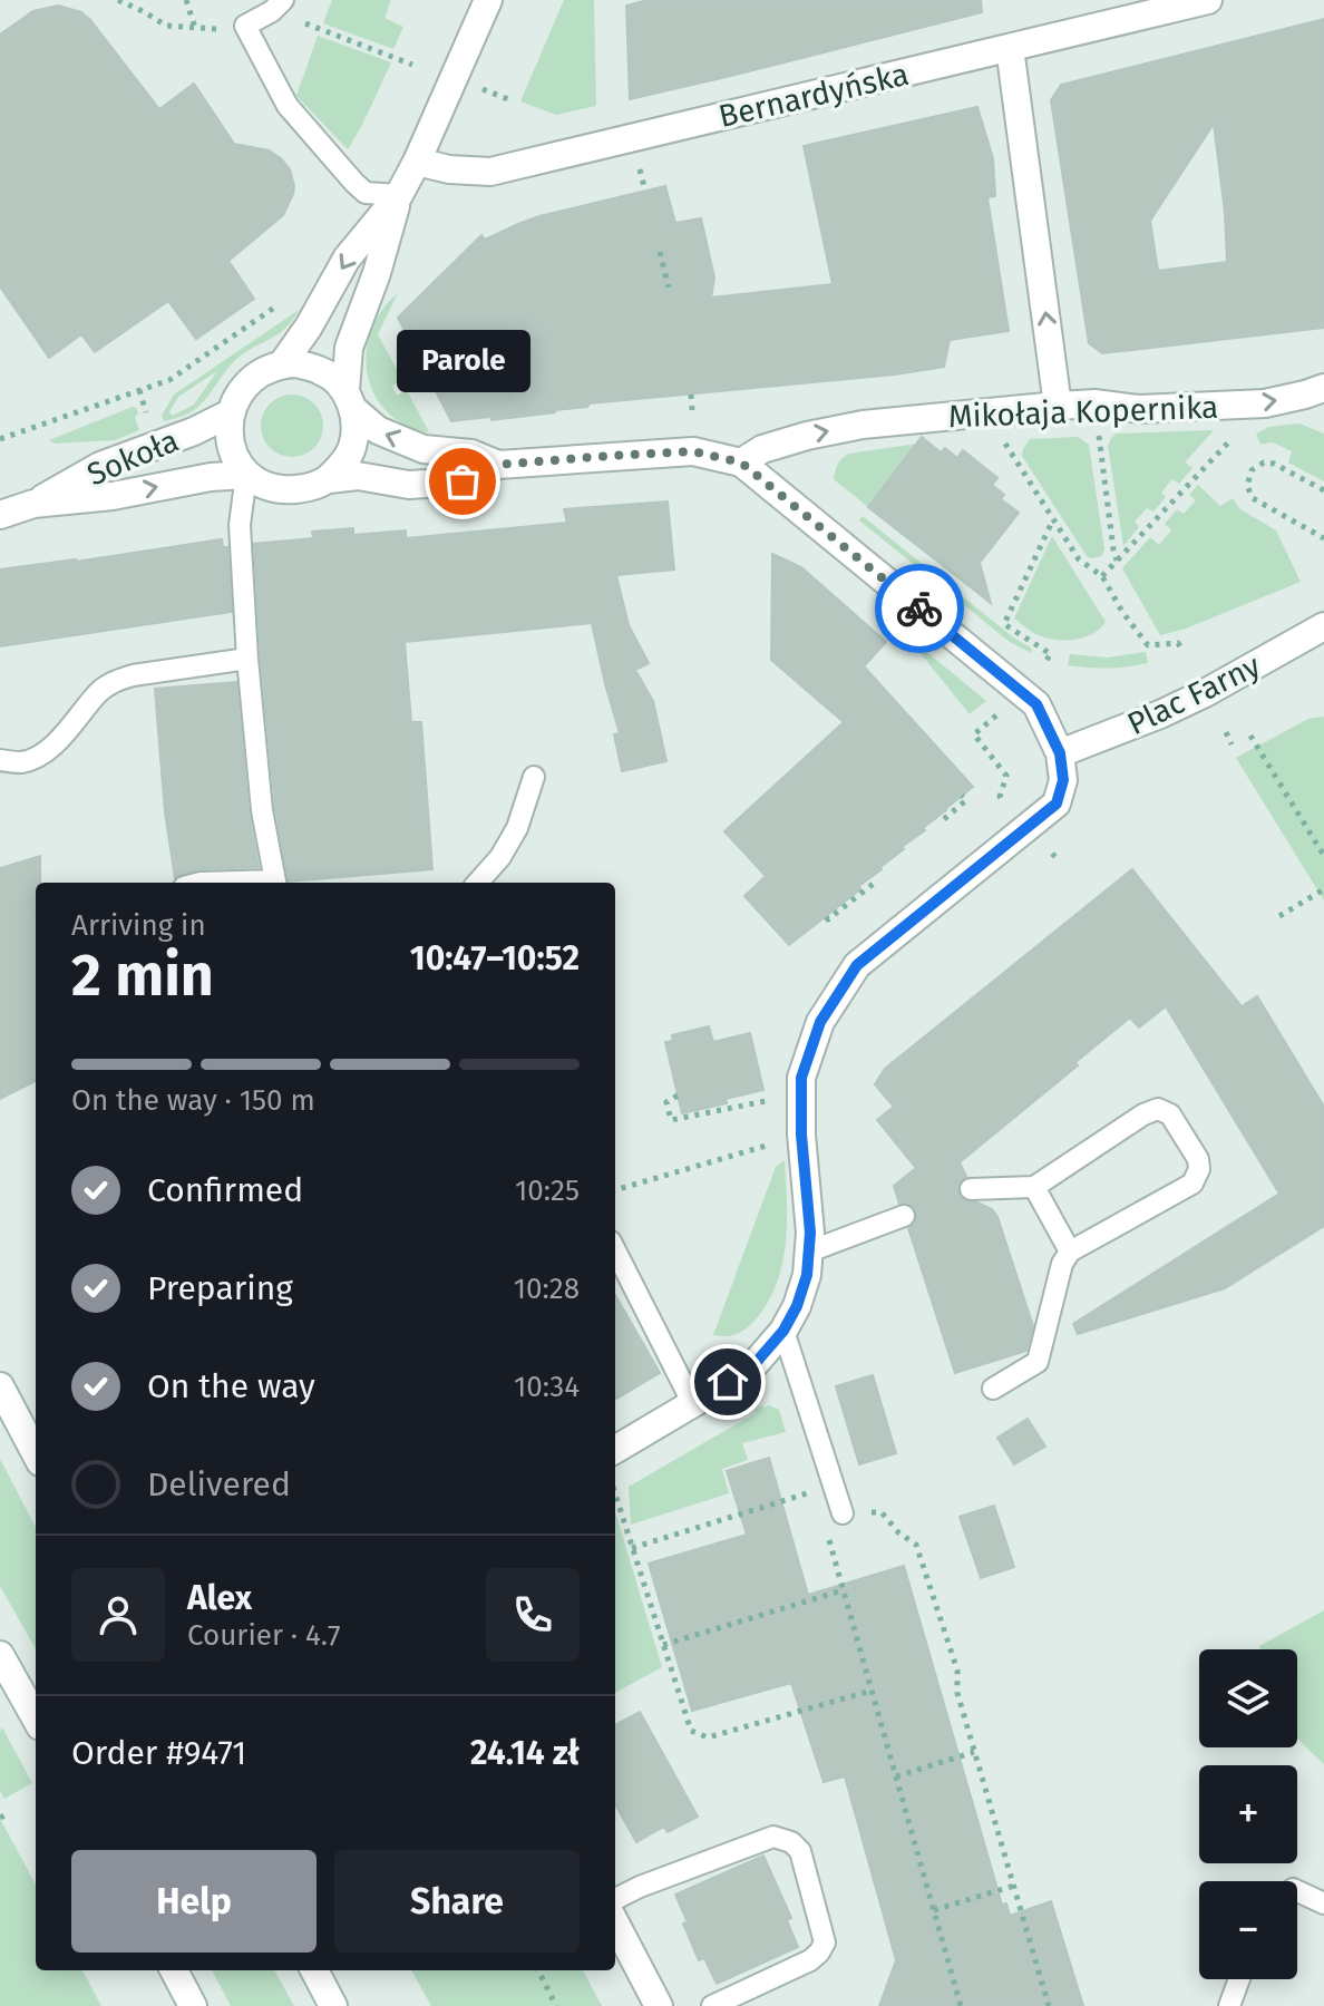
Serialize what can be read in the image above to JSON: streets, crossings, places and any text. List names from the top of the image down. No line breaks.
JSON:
{"streets":{"street":["Bernardyńska","Mikołaja Kopernika","Sokoła","Plac Farny"]},"one_way":["Mikołaja Kopernika"],"places":["Parole"],"page":{"bubble":"Parole","heading":["2 min","Arriving in","10:47–10:52"],"panel":["Alex","Courier · 4.7","Order #9471","24.14 zł"],"bar":"On the way · 150 m","list":[["Confirmed","10:25"],["Preparing","10:28"],["On the way","10:34"],"Delivered"],"map_buttons":["+","−"],"buttons":["Help","Share"]}}
